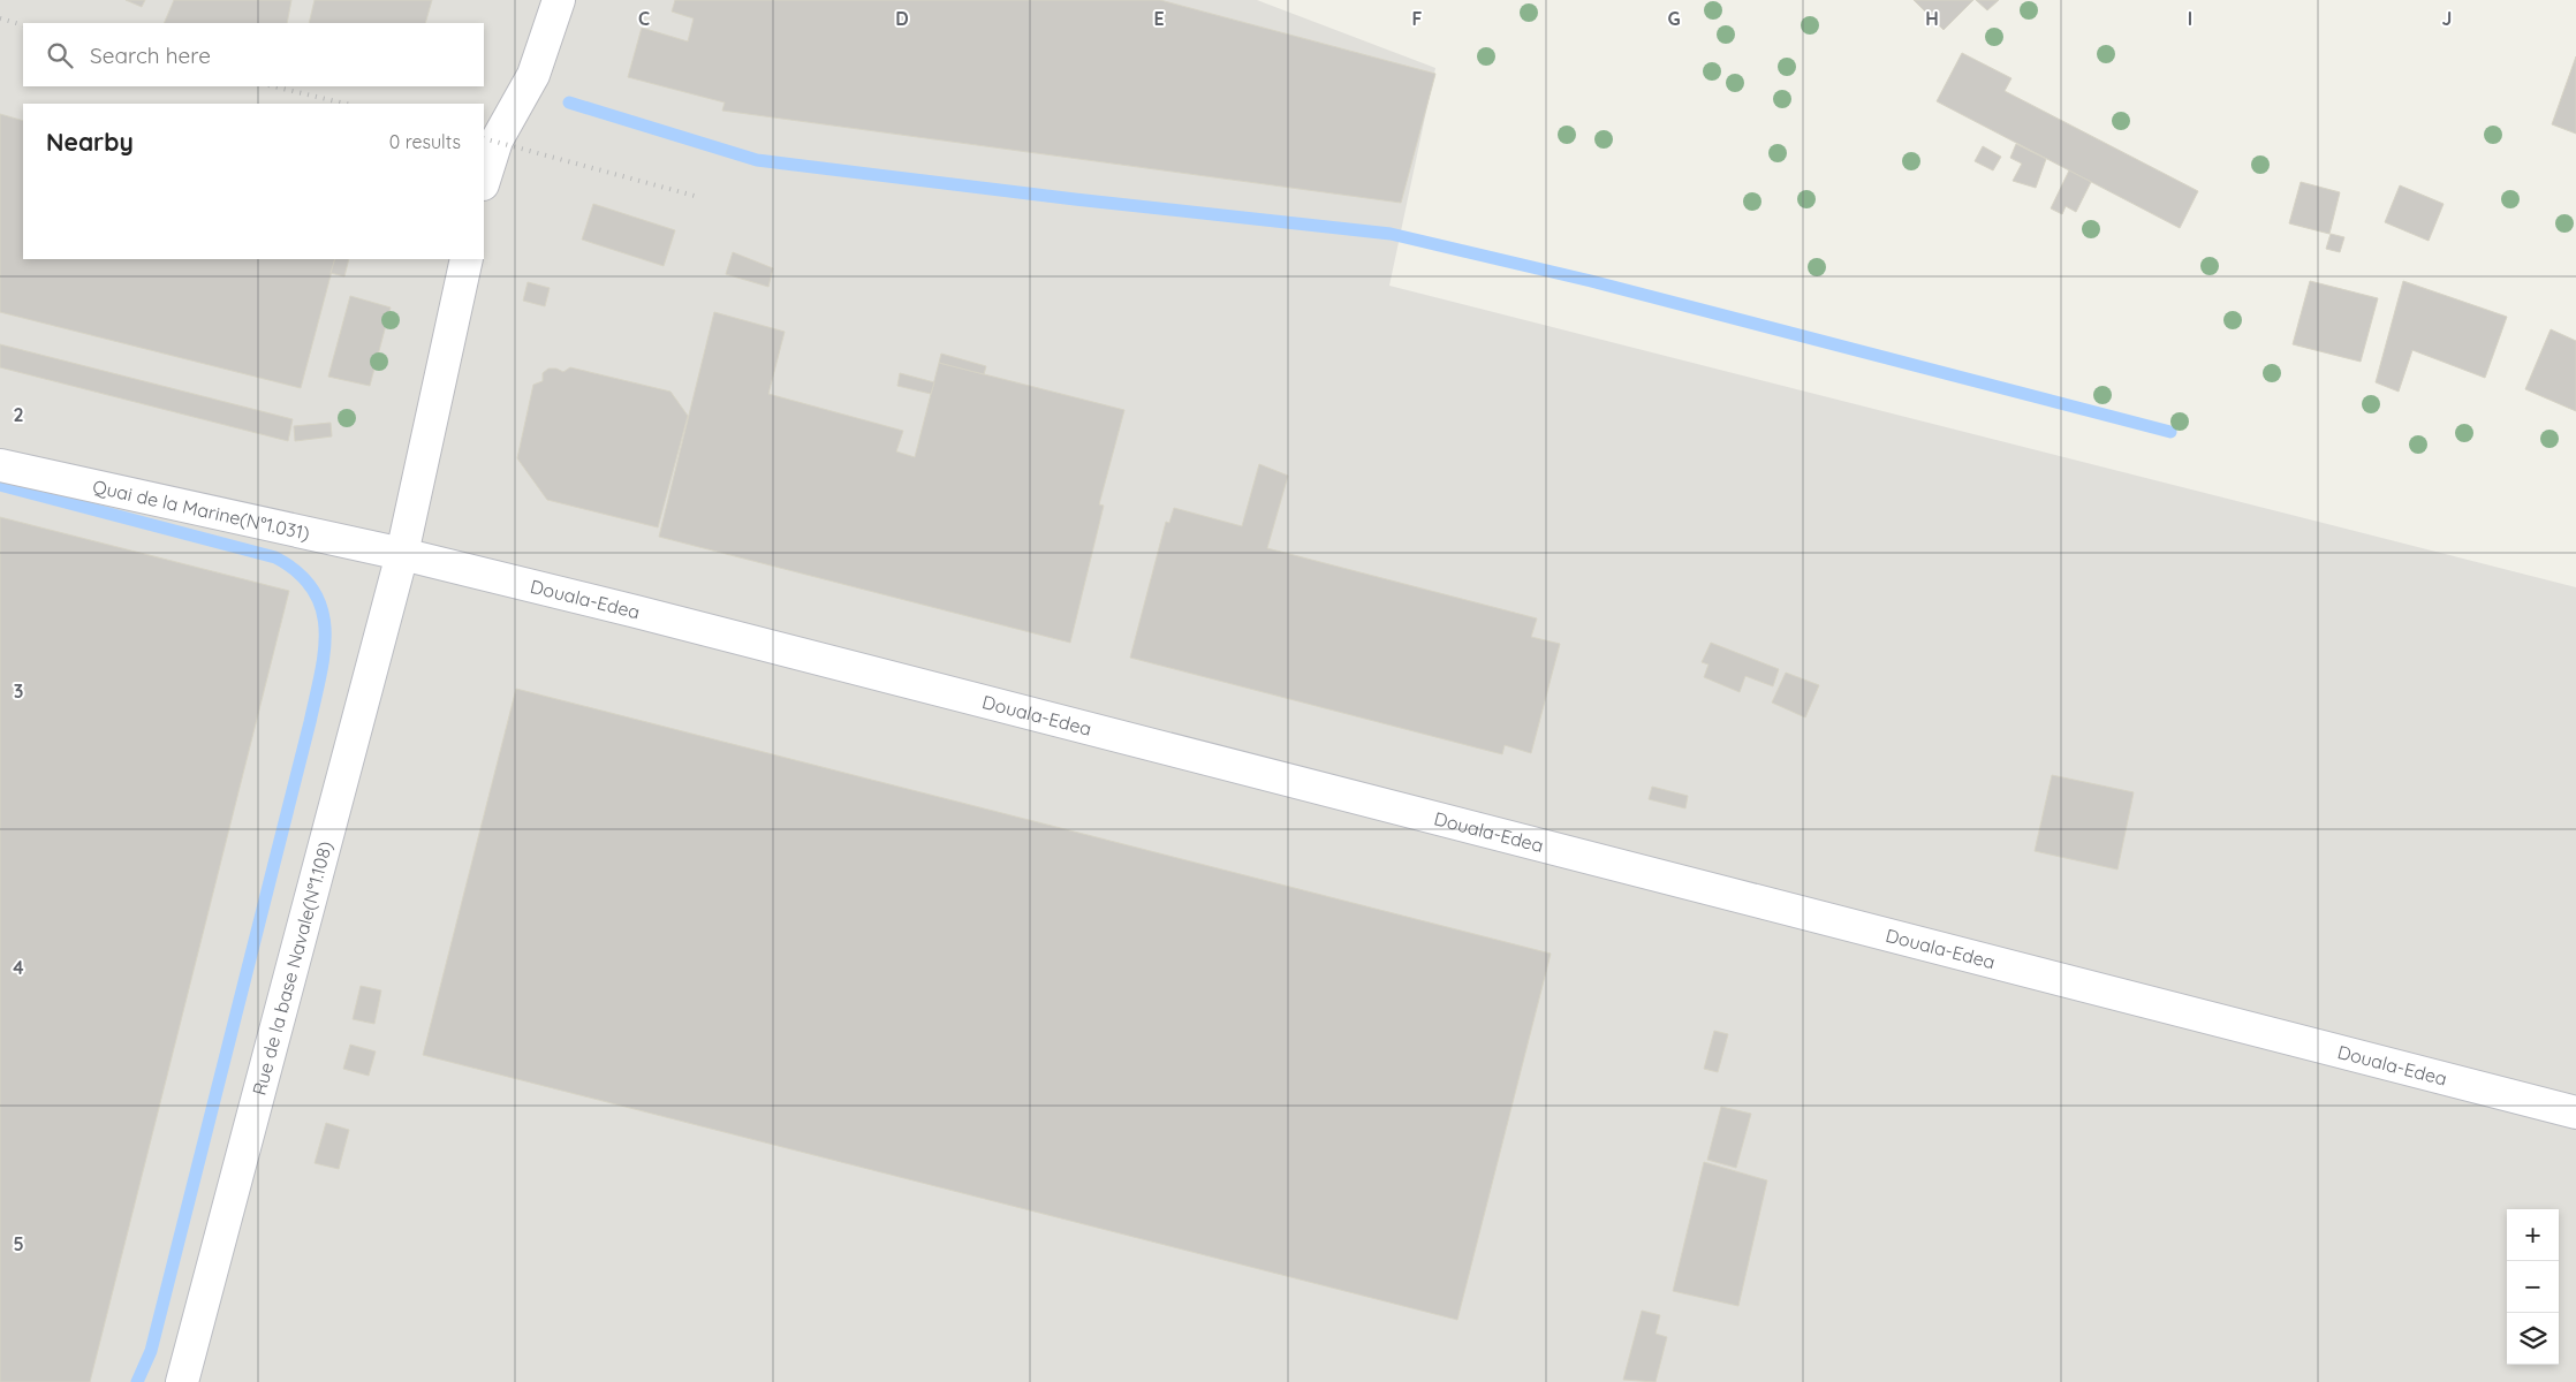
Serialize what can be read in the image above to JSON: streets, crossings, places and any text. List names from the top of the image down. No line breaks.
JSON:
{"streets":{"main road":["Quai de la Marine(N°1.031)","Douala-Edea","Rue de la base Navale(N°1.108)"]},"crossings":[["Quai de la Marine(N°1.031)","Douala-Edea"],["Quai de la Marine(N°1.031)","Rue de la base Navale(N°1.108)"],["Douala-Edea","Rue de la base Navale(N°1.108)"]],"page":{"search":"Search here","heading":["Nearby","0 results"],"map_buttons":["+","−"]},"grid":{"columns":["C","D","E","F","G","H","I","J"],"rows":["2","3","4","5"]}}
